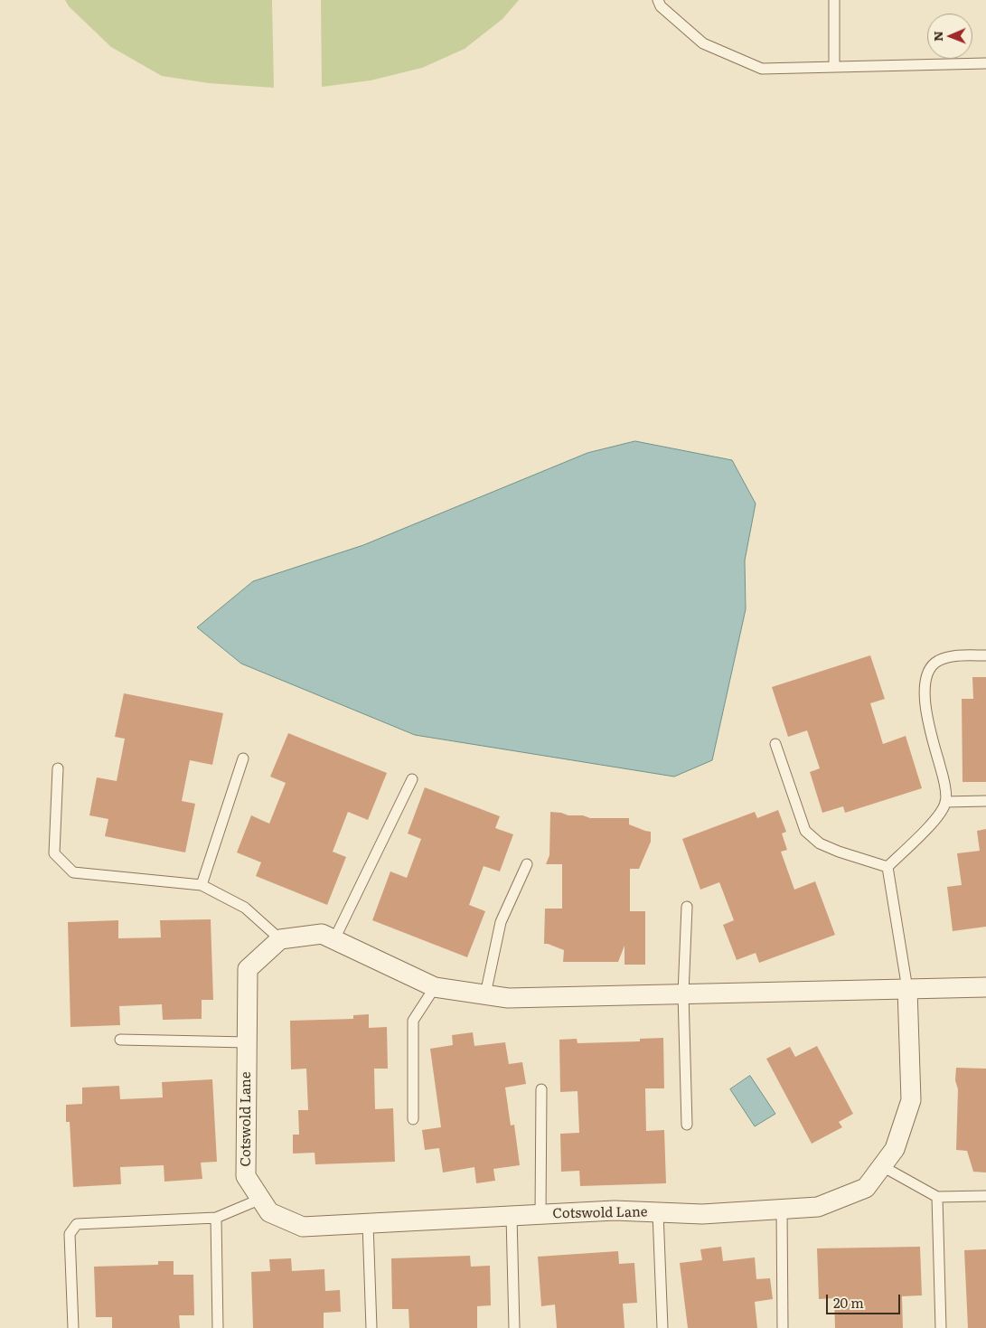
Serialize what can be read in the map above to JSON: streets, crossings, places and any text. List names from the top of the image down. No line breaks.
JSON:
{"streets":{"street":["Cotswold Lane"]},"scale_bar":"20 m","north":"left"}
